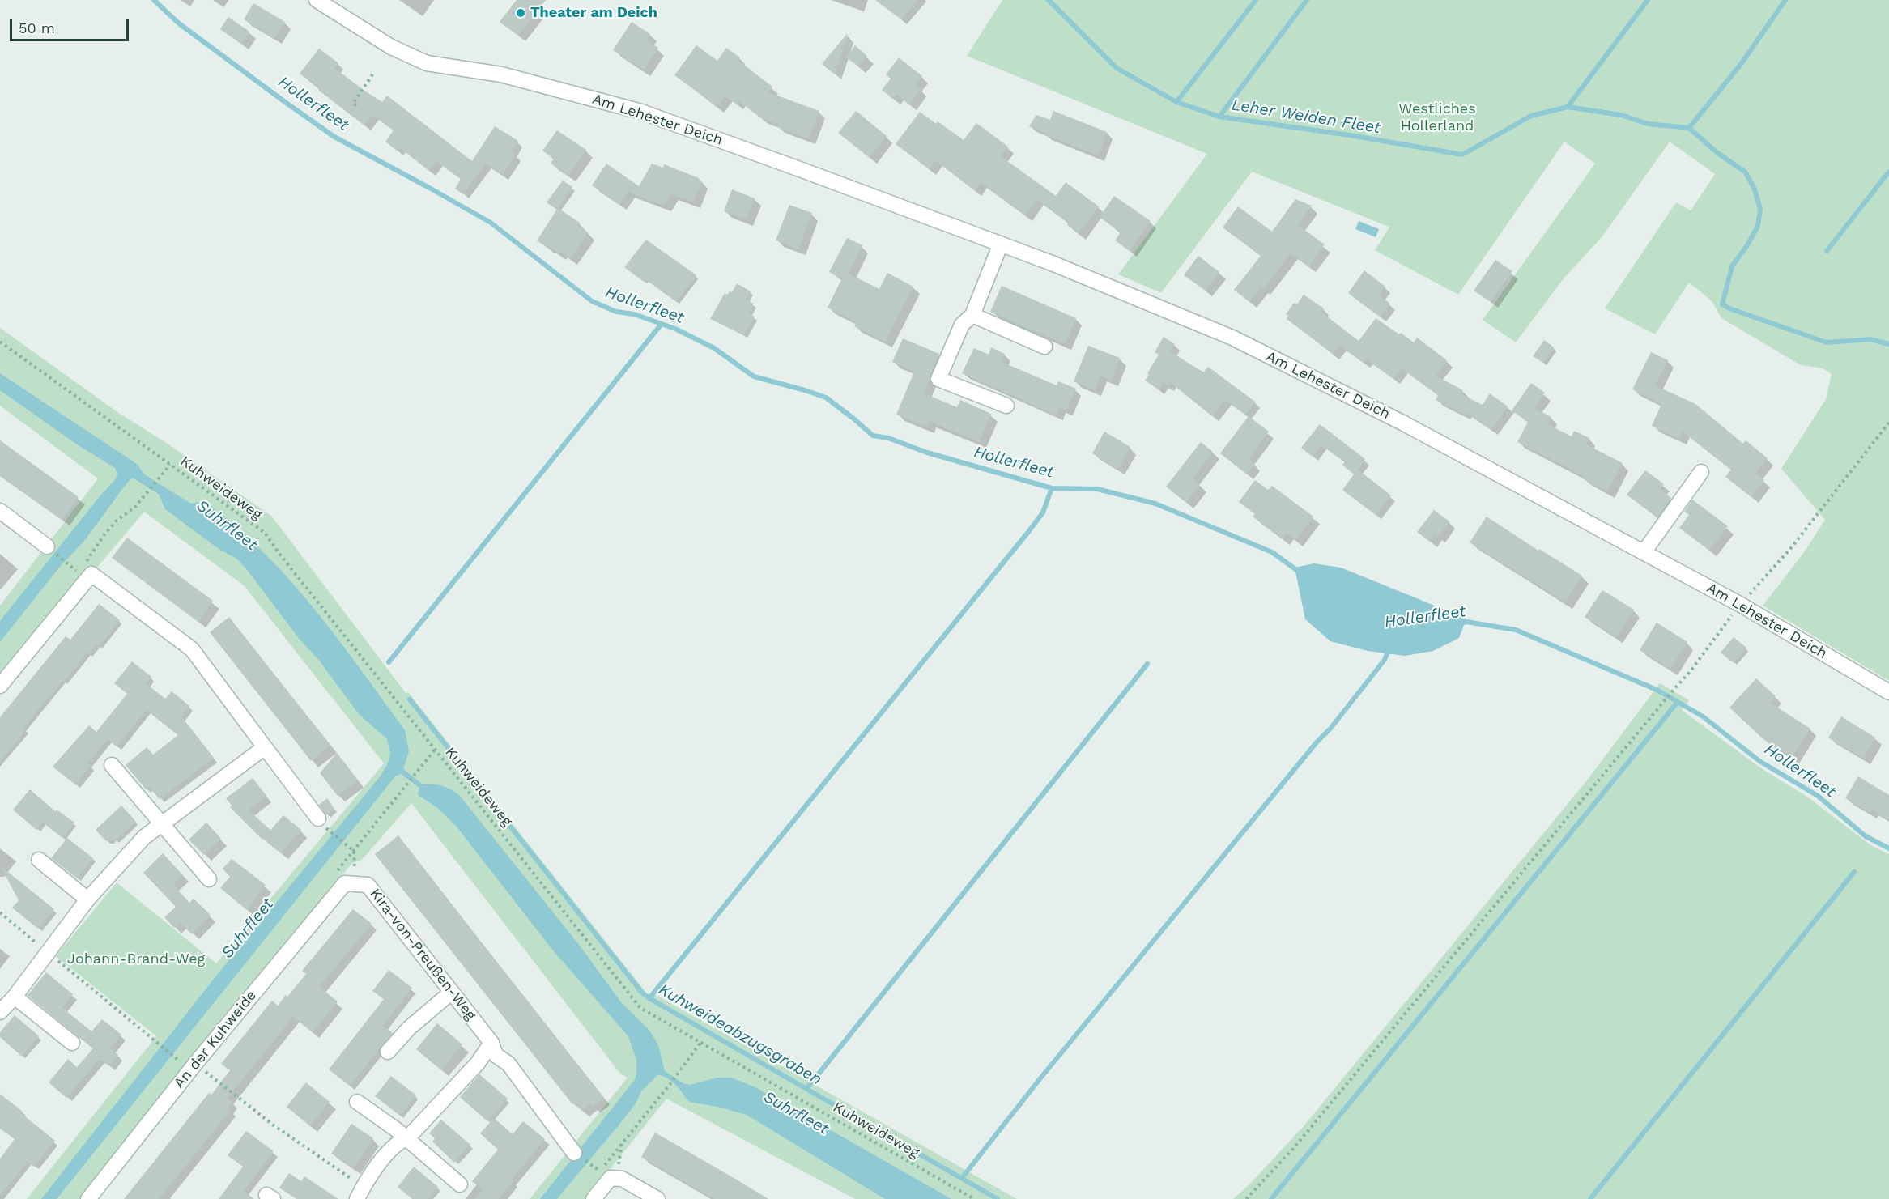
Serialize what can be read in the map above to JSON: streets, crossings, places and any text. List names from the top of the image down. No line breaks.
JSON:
{"streets":{"street":["Am Lehester Deich","Kira-von-Preußen-Weg","An der Kuhweide"],"path":["Kuhweideweg"]},"crossings":[["Kira-von-Preußen-Weg","An der Kuhweide"]],"water":["Hollerfleet","Leher Weiden Fleet","Suhrfleet","Kuhweideabzugsgraben"],"parks":["Westliches Hollerland","Johann-Brand-Weg"],"places":["Theater am Deich"],"scale_bar":"50 m"}
